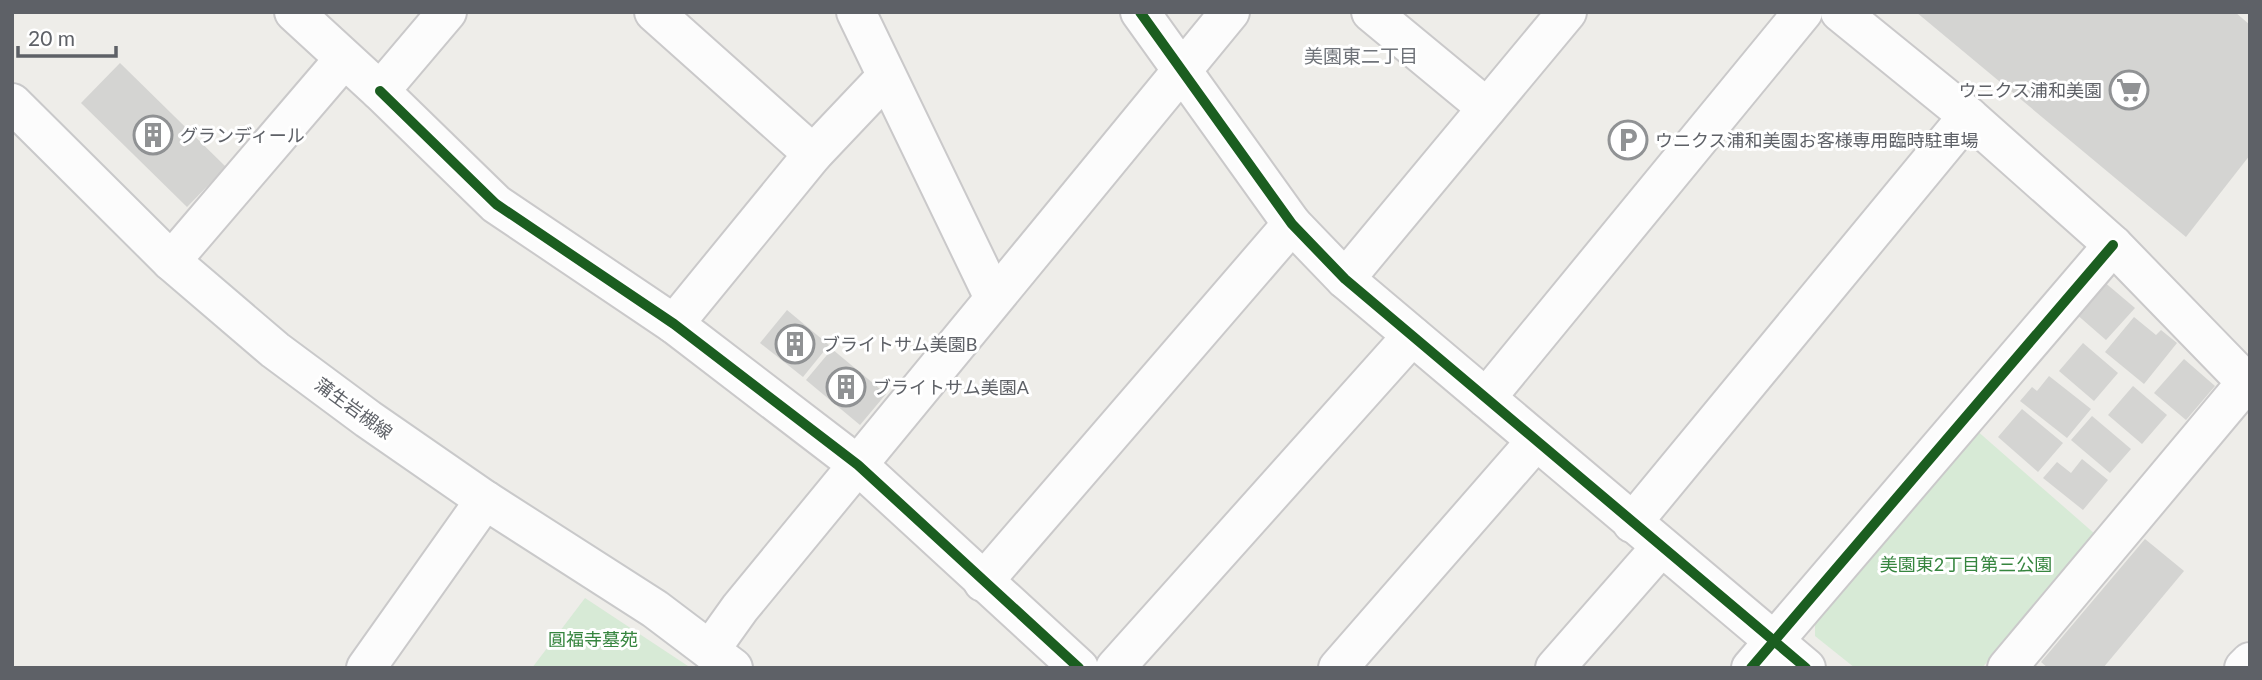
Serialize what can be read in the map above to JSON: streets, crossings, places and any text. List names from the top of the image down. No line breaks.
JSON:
{"streets":{"street":["蒲生岩槻線"]},"districts":["美園東二丁目"],"parks":["美園東2丁目第三公園","圓福寺墓苑"],"places":{"supermarket":["ウニクス浦和美園"],"building":["グランディール","ブライトサム美園B","ブライトサム美園A"],"parking":["ウニクス浦和美園お客様専用臨時駐車場"]},"scale_bar":"20 m"}
